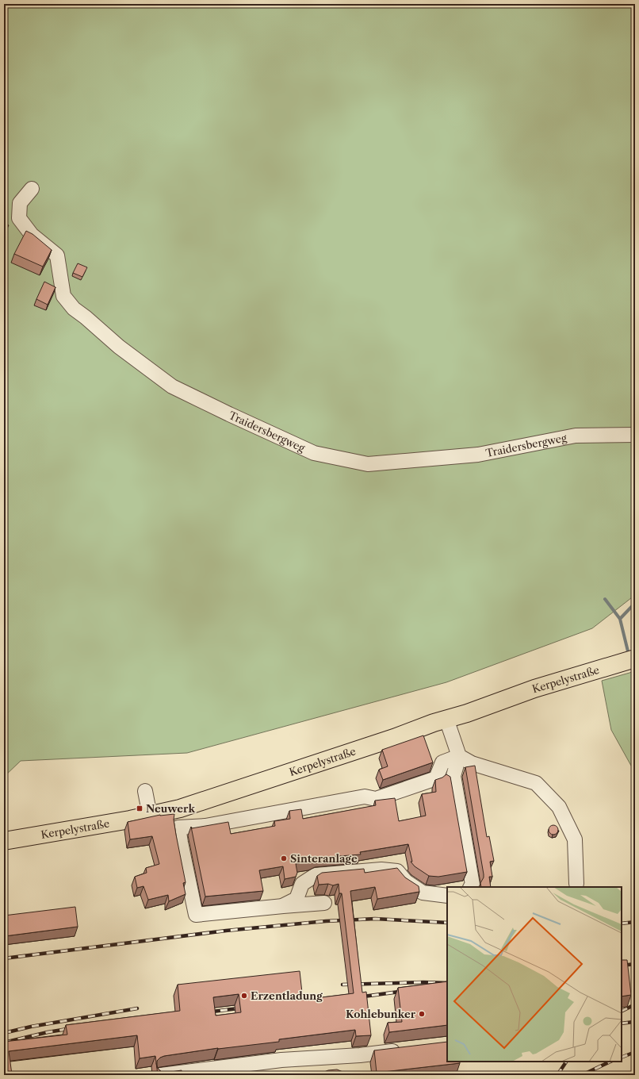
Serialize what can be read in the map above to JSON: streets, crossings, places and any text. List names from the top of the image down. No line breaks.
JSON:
{"streets":{"main road":["Kerpelystraße"],"street":["Traidersbergweg"]},"places":{"transit":["Neuwerk"],"other":["Sinteranlage","Erzentladung","Kohlebunker"]}}
